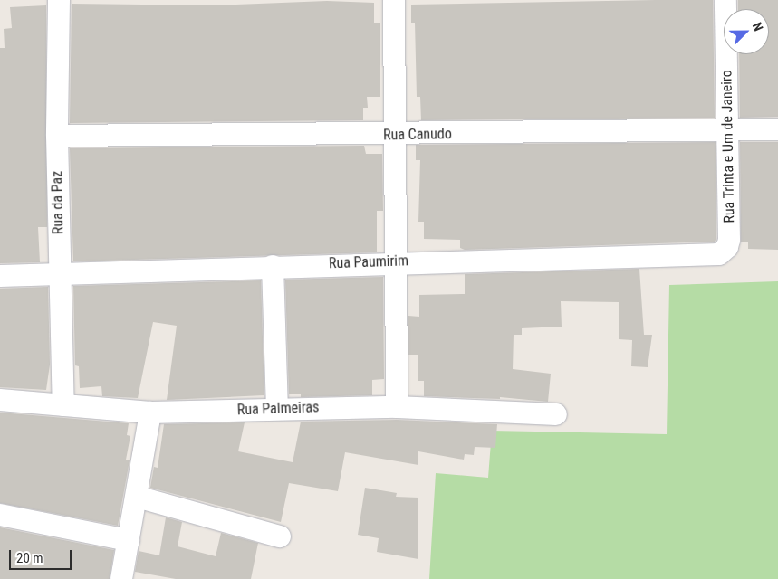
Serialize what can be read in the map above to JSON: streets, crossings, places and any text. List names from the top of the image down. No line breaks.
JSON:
{"streets":{"street":["Rua Canudo","Rua Trinta e Um de Janeiro","Rua da Paz","Rua Paumirim","Rua Palmeiras"]},"crossings":[["Rua Canudo","Rua Trinta e Um de Janeiro"],["Rua Canudo","Rua da Paz"],["Rua Trinta e Um de Janeiro","Rua Paumirim"],["Rua da Paz","Rua Paumirim"],["Rua da Paz","Rua Palmeiras"]],"scale_bar":"20 m","north":"top right"}
